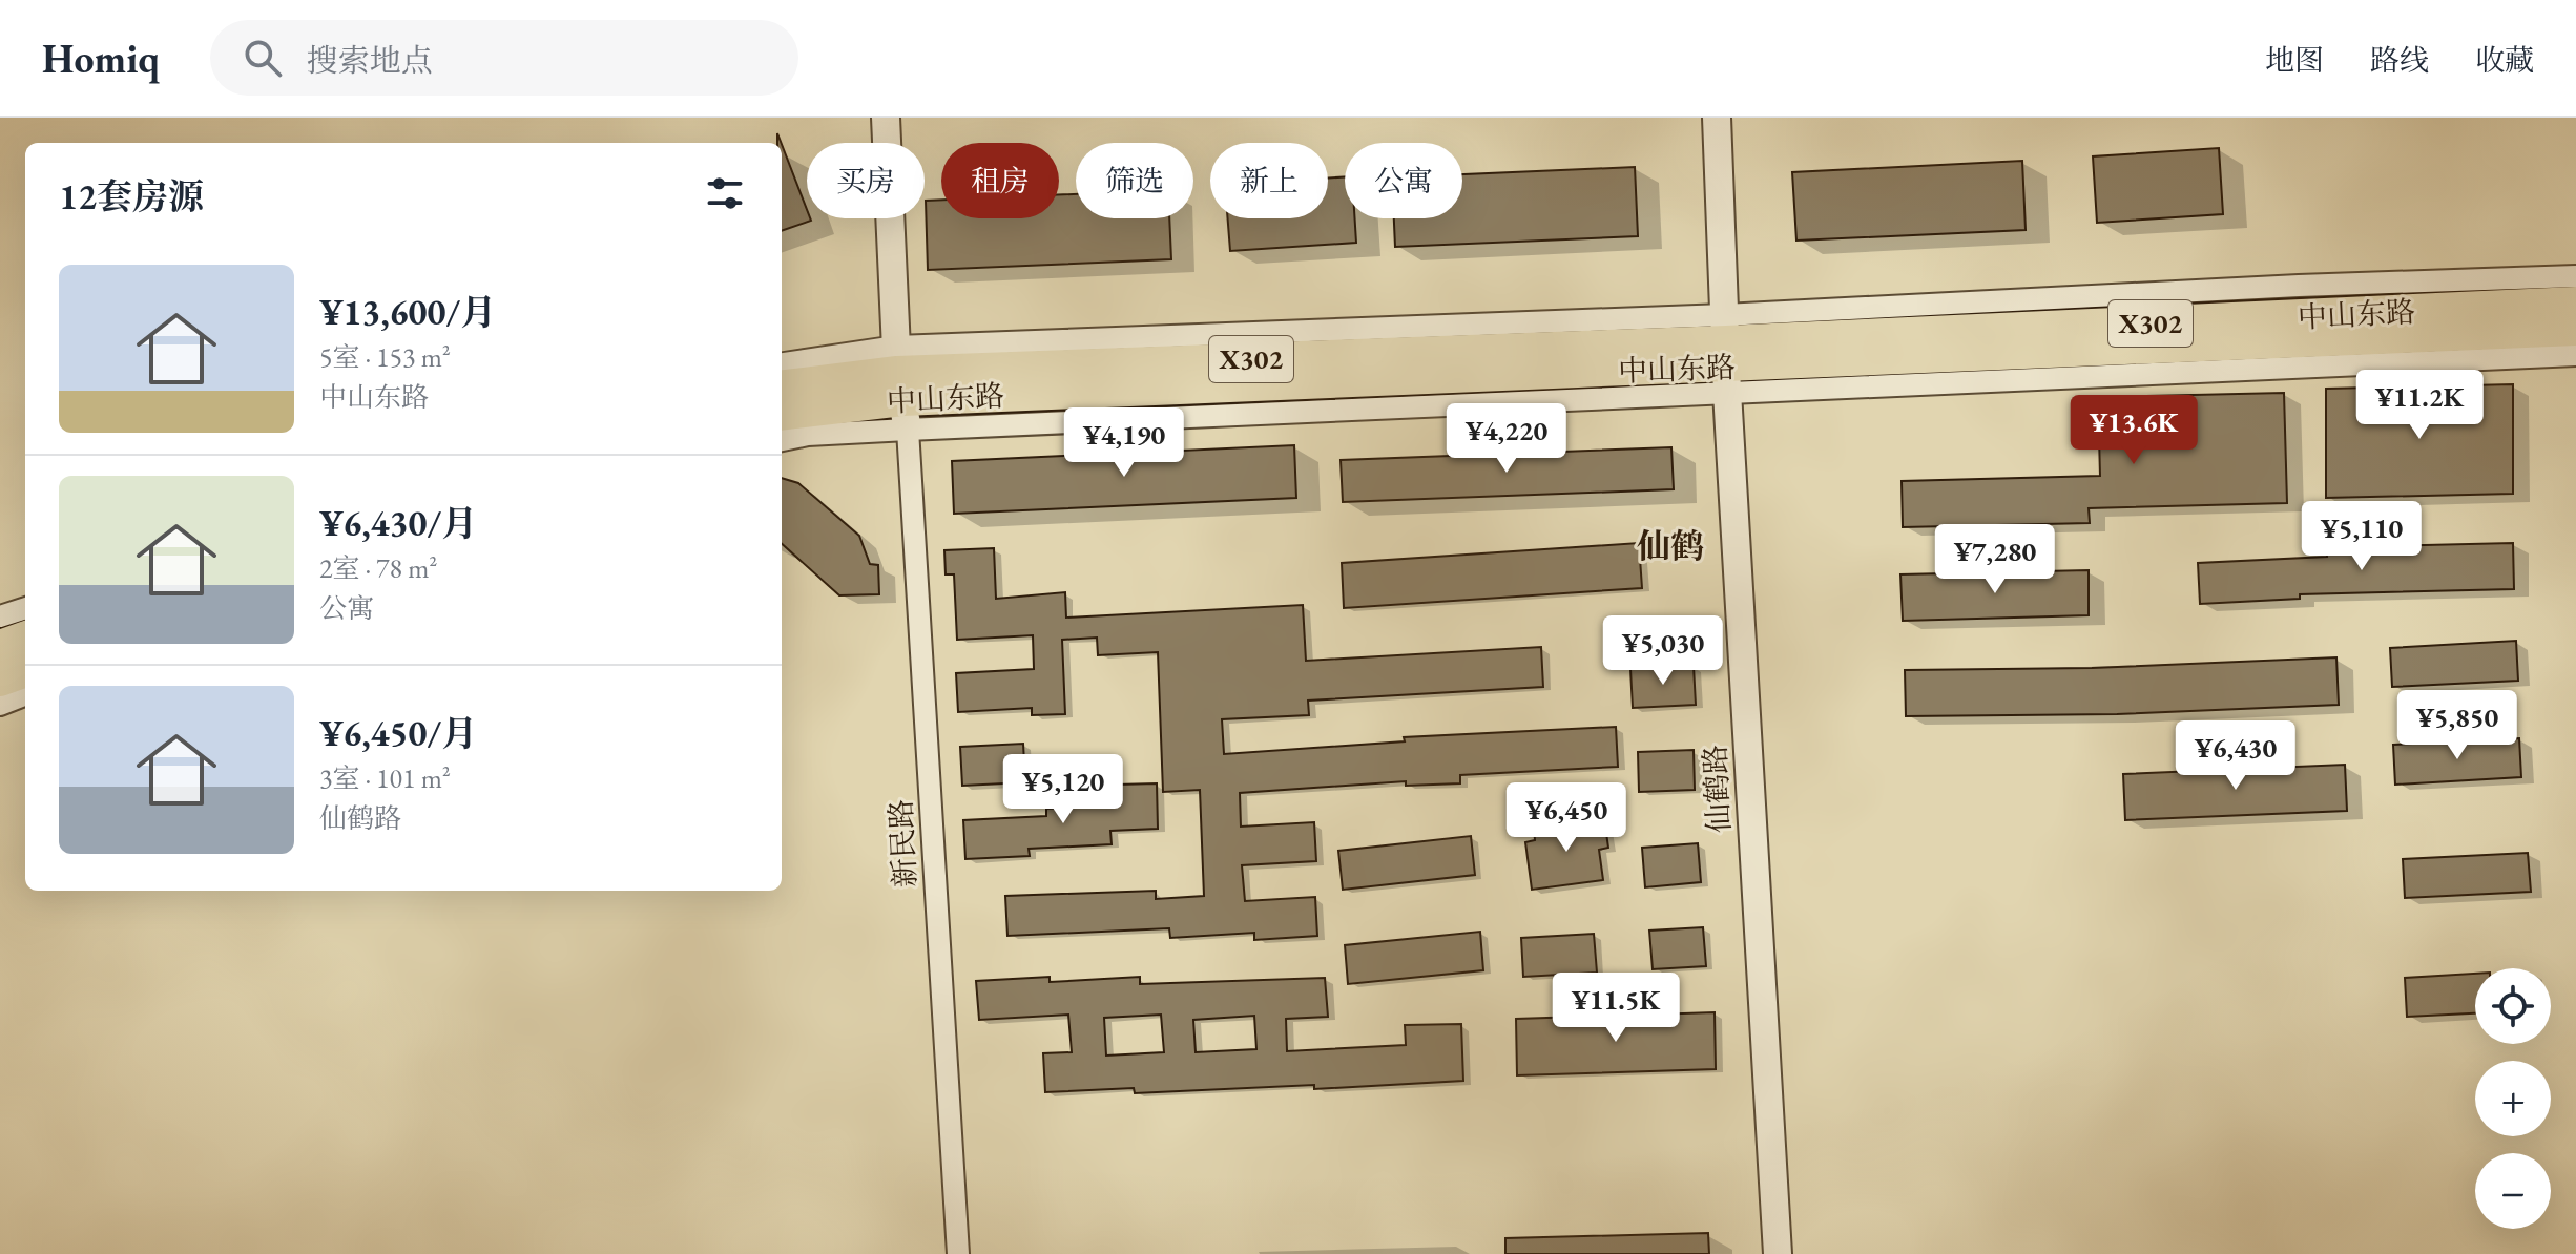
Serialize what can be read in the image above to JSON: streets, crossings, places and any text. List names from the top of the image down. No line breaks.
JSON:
{"streets":{"main road":["中山东路","X302"],"street":["仙鹤路","新民路"]},"crossings":[["中山东路","仙鹤路"],["中山东路","新民路"]],"districts":["仙鹤"],"page":{"header":"Homiq","search":"搜索地点","nav":["地图","路线","收藏"],"chip":["买房","租房","筛选","新上","公寓"],"heading":"12套房源","list":[{"name":"¥13,600/月","note":"5室 · 153 m² · 中山东路"},{"name":"¥6,430/月","note":"2室 · 78 m² · 公寓"},{"name":"¥6,450/月","note":"3室 · 101 m² · 仙鹤路"}],"price":["¥11.2K","¥13.6K","¥4,220","¥4,190","¥5,110","¥7,280","¥5,030","¥5,850","¥6,430","¥5,120","¥6,450","¥11.5K"],"map_buttons":["+","−"]}}
